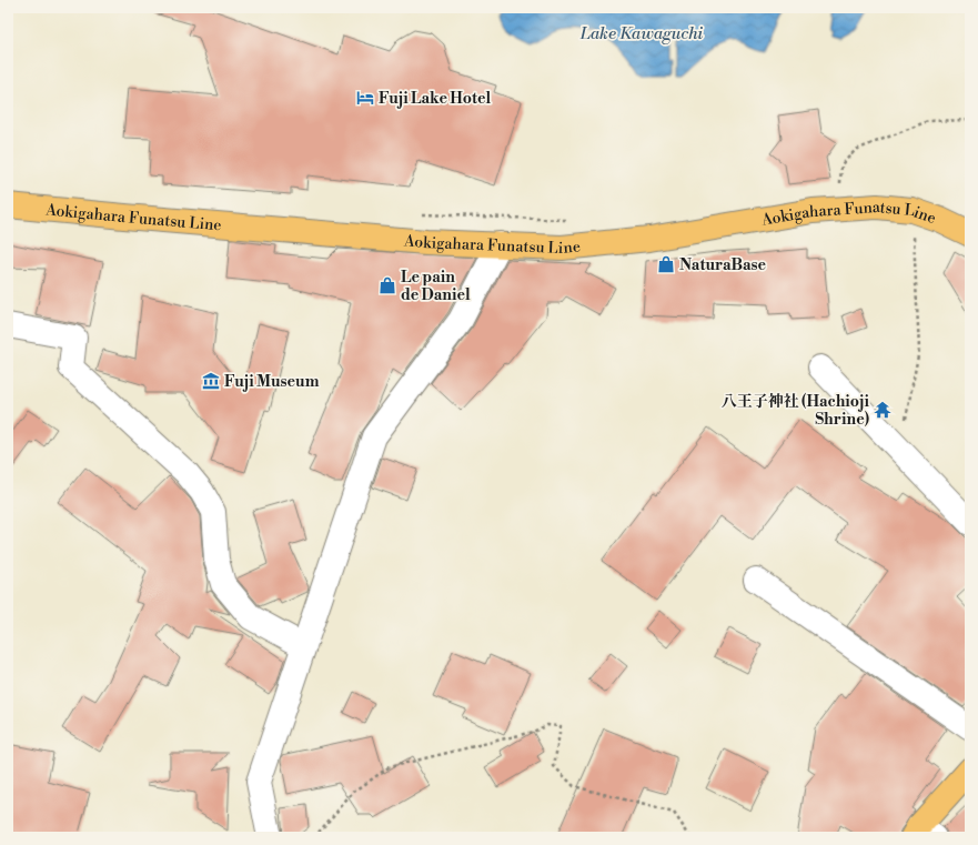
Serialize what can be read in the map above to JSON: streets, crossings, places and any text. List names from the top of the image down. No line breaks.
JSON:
{"streets":{"main road":["Aokigahara Funatsu Line"]},"water":["Lake Kawaguchi"],"places":{"hotel":["Fuji Lake Hotel"],"shop":["NaturaBase","Le pain de Daniel"],"museum":["Fuji Museum"],"temple":["八王子神社 (Hachioji Shrine)"]}}
